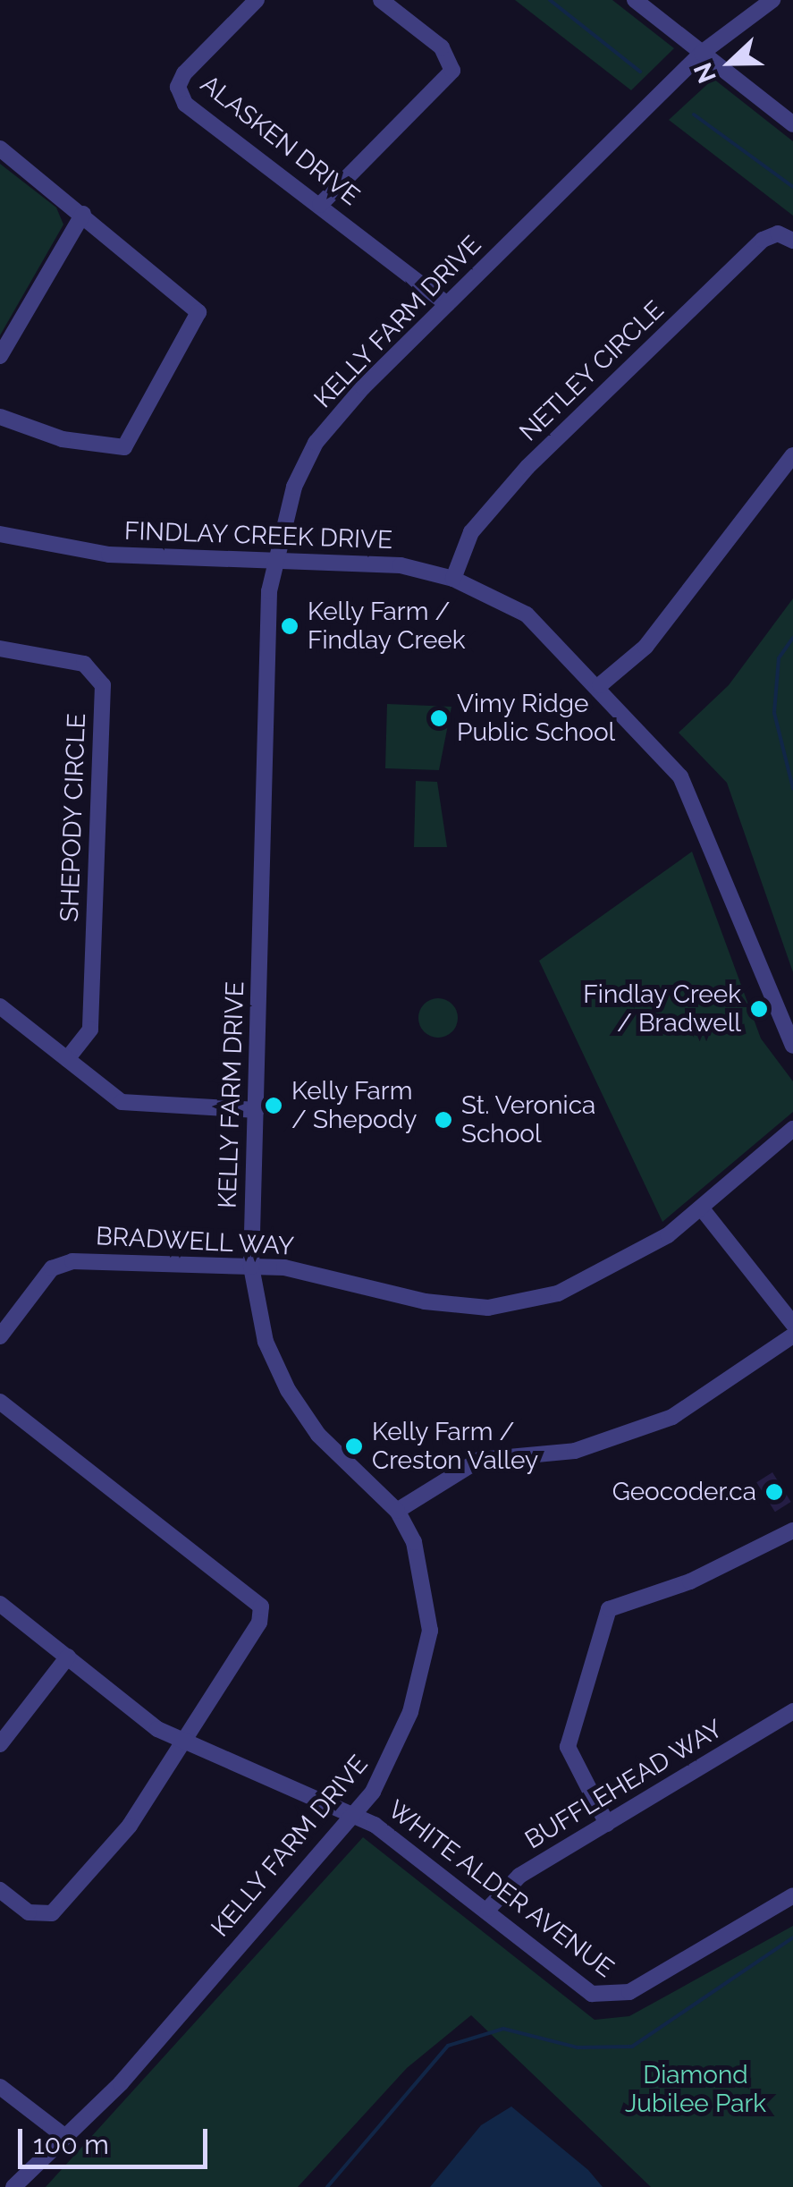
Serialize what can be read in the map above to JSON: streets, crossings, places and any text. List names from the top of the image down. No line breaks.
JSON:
{"streets":{"street":["ALASKEN DRIVE","KELLY FARM DRIVE","NETLEY CIRCLE","FINDLAY CREEK DRIVE","SHEPODY CIRCLE","BRADWELL WAY","BUFFLEHEAD WAY","WHITE ALDER AVENUE"]},"crossings":[["ALASKEN DRIVE","KELLY FARM DRIVE"],["KELLY FARM DRIVE","FINDLAY CREEK DRIVE"],["KELLY FARM DRIVE","BRADWELL WAY"],["KELLY FARM DRIVE","WHITE ALDER AVENUE"],["NETLEY CIRCLE","FINDLAY CREEK DRIVE"],["BUFFLEHEAD WAY","WHITE ALDER AVENUE"]],"parks":["Diamond Jubilee Park"],"places":["Kelly Farm / Findlay Creek","Vimy Ridge Public School","Findlay Creek / Bradwell","Kelly Farm / Shepody","St. Veronica School","Kelly Farm / Creston Valley","Geocoder.ca"],"scale_bar":"100 m","north":"left"}
